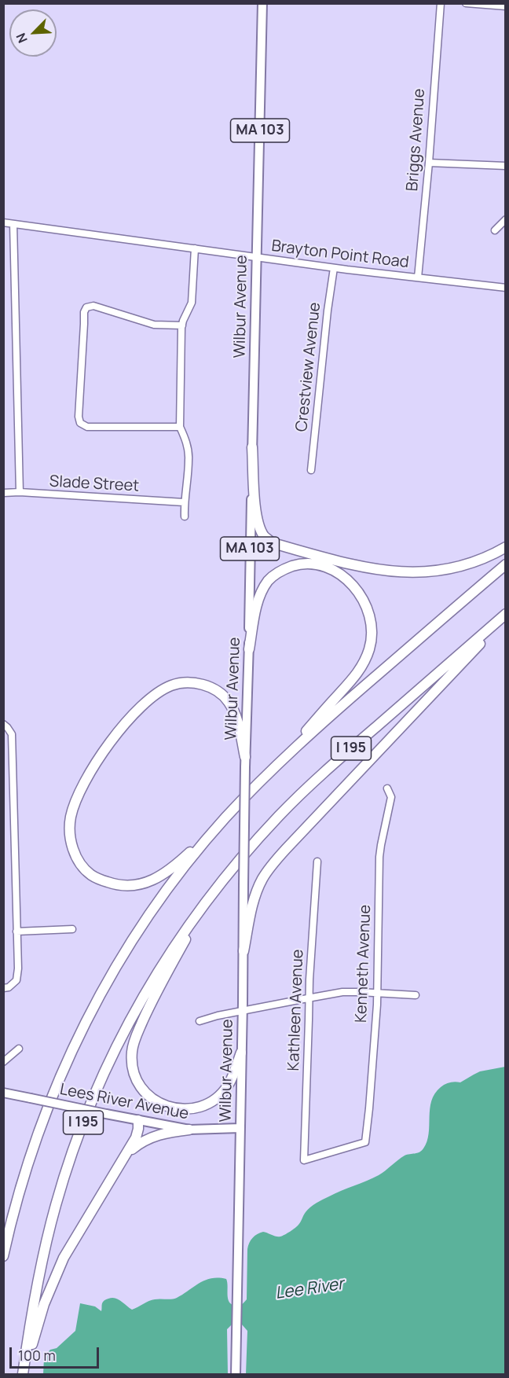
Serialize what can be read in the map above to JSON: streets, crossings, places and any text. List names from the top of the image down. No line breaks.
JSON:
{"streets":{"highway":["I 195"],"main road":["MA 103","Wilbur Avenue","Lees River Avenue"],"street":["Briggs Avenue","Brayton Point Road","Crestview Avenue","Slade Street","Kenneth Avenue","Kathleen Avenue"]},"crossings":[["Briggs Avenue","Brayton Point Road"],["Brayton Point Road","Wilbur Avenue"],["Brayton Point Road","Crestview Avenue"],["Wilbur Avenue","Lees River Avenue"],["Kenneth Avenue","Kathleen Avenue"]],"water":["Lee River"],"scale_bar":"100 m","north":"bottom left"}
